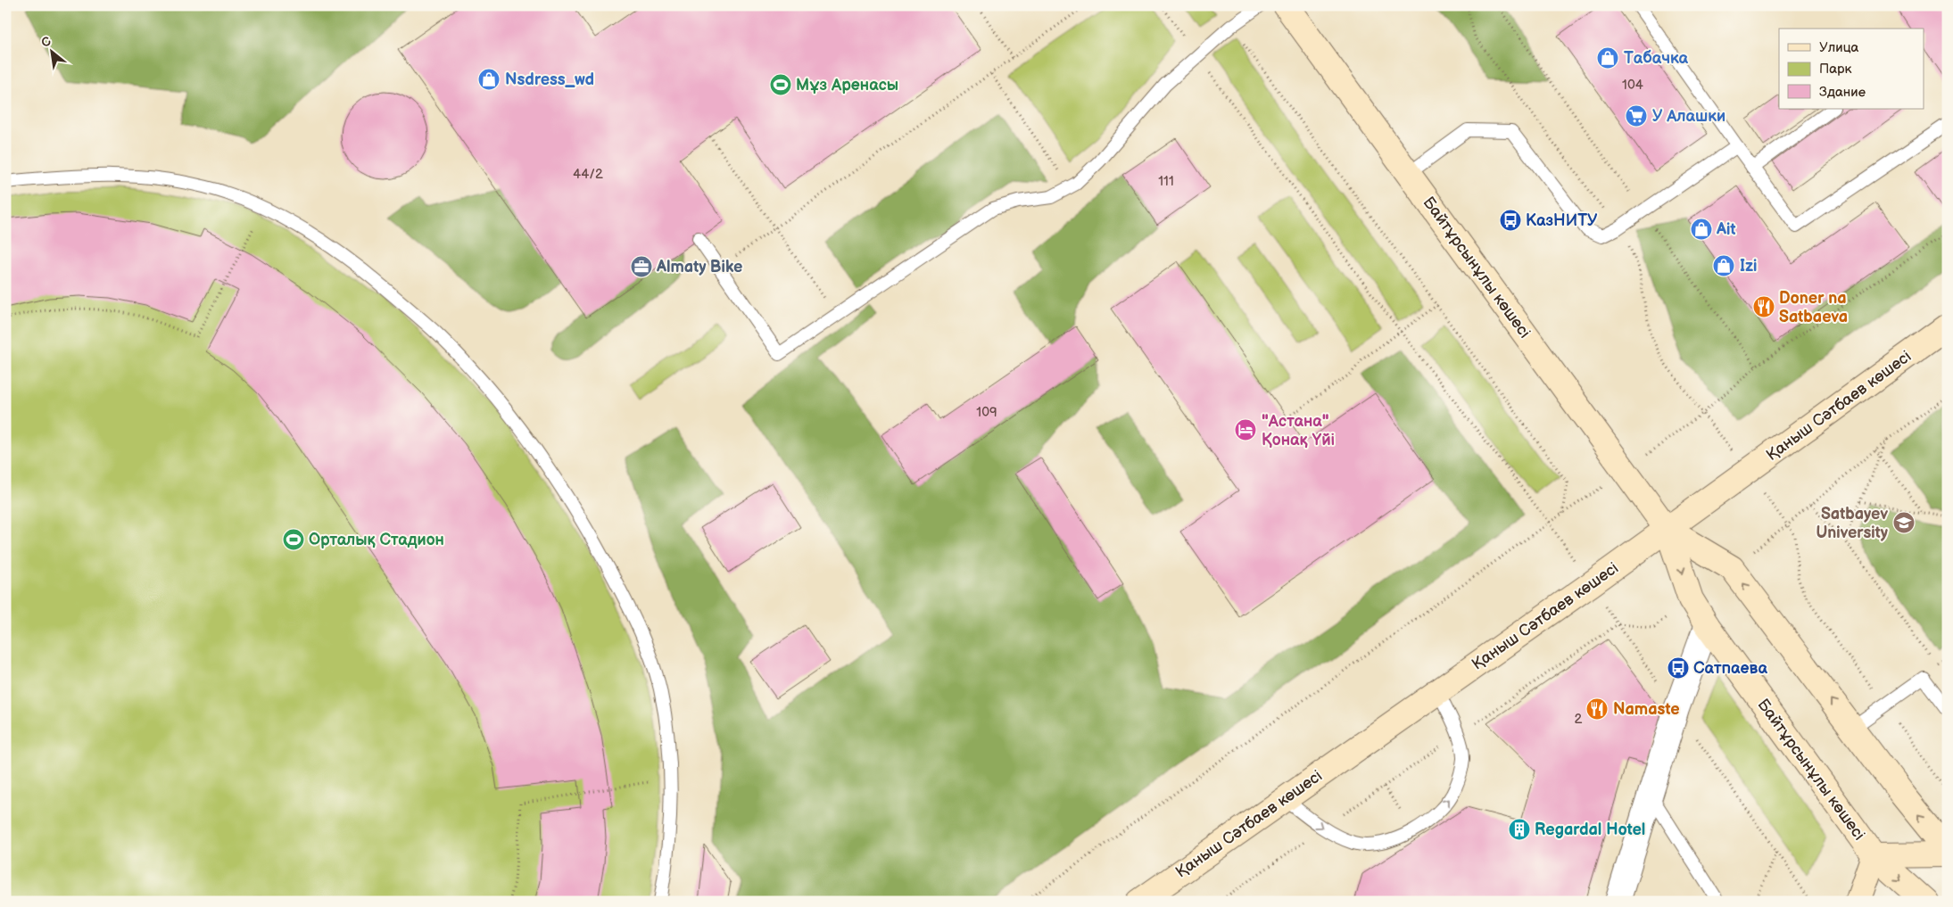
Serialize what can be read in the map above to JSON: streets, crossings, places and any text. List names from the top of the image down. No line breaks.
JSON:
{"streets":{"main road":["Байтұрсынұлы көшесі","Қаныш Сәтбаев көшесі"]},"crossings":[["Байтұрсынұлы көшесі","Қаныш Сәтбаев көшесі"]],"places":{"shop":["Табачка","Nsdress_wd","Ait","Izi"],"sports":["Мұз Аренасы","Орталық Стадион"],"supermarket":["У Алашки"],"bus stop":["КазНИТУ","Сатпаева"],"office":["Almaty Bike"],"restaurant":["Doner na Satbaeva","Namaste"],"hotel":["\"Астана\" Қонақ Үйі"],"school or university":["Satbayev University"],"building":["Regardal Hotel"]},"house_numbers":["104","44/2","111","109","2"],"legend":["Улица","Парк","Здание"],"north":"top left"}
